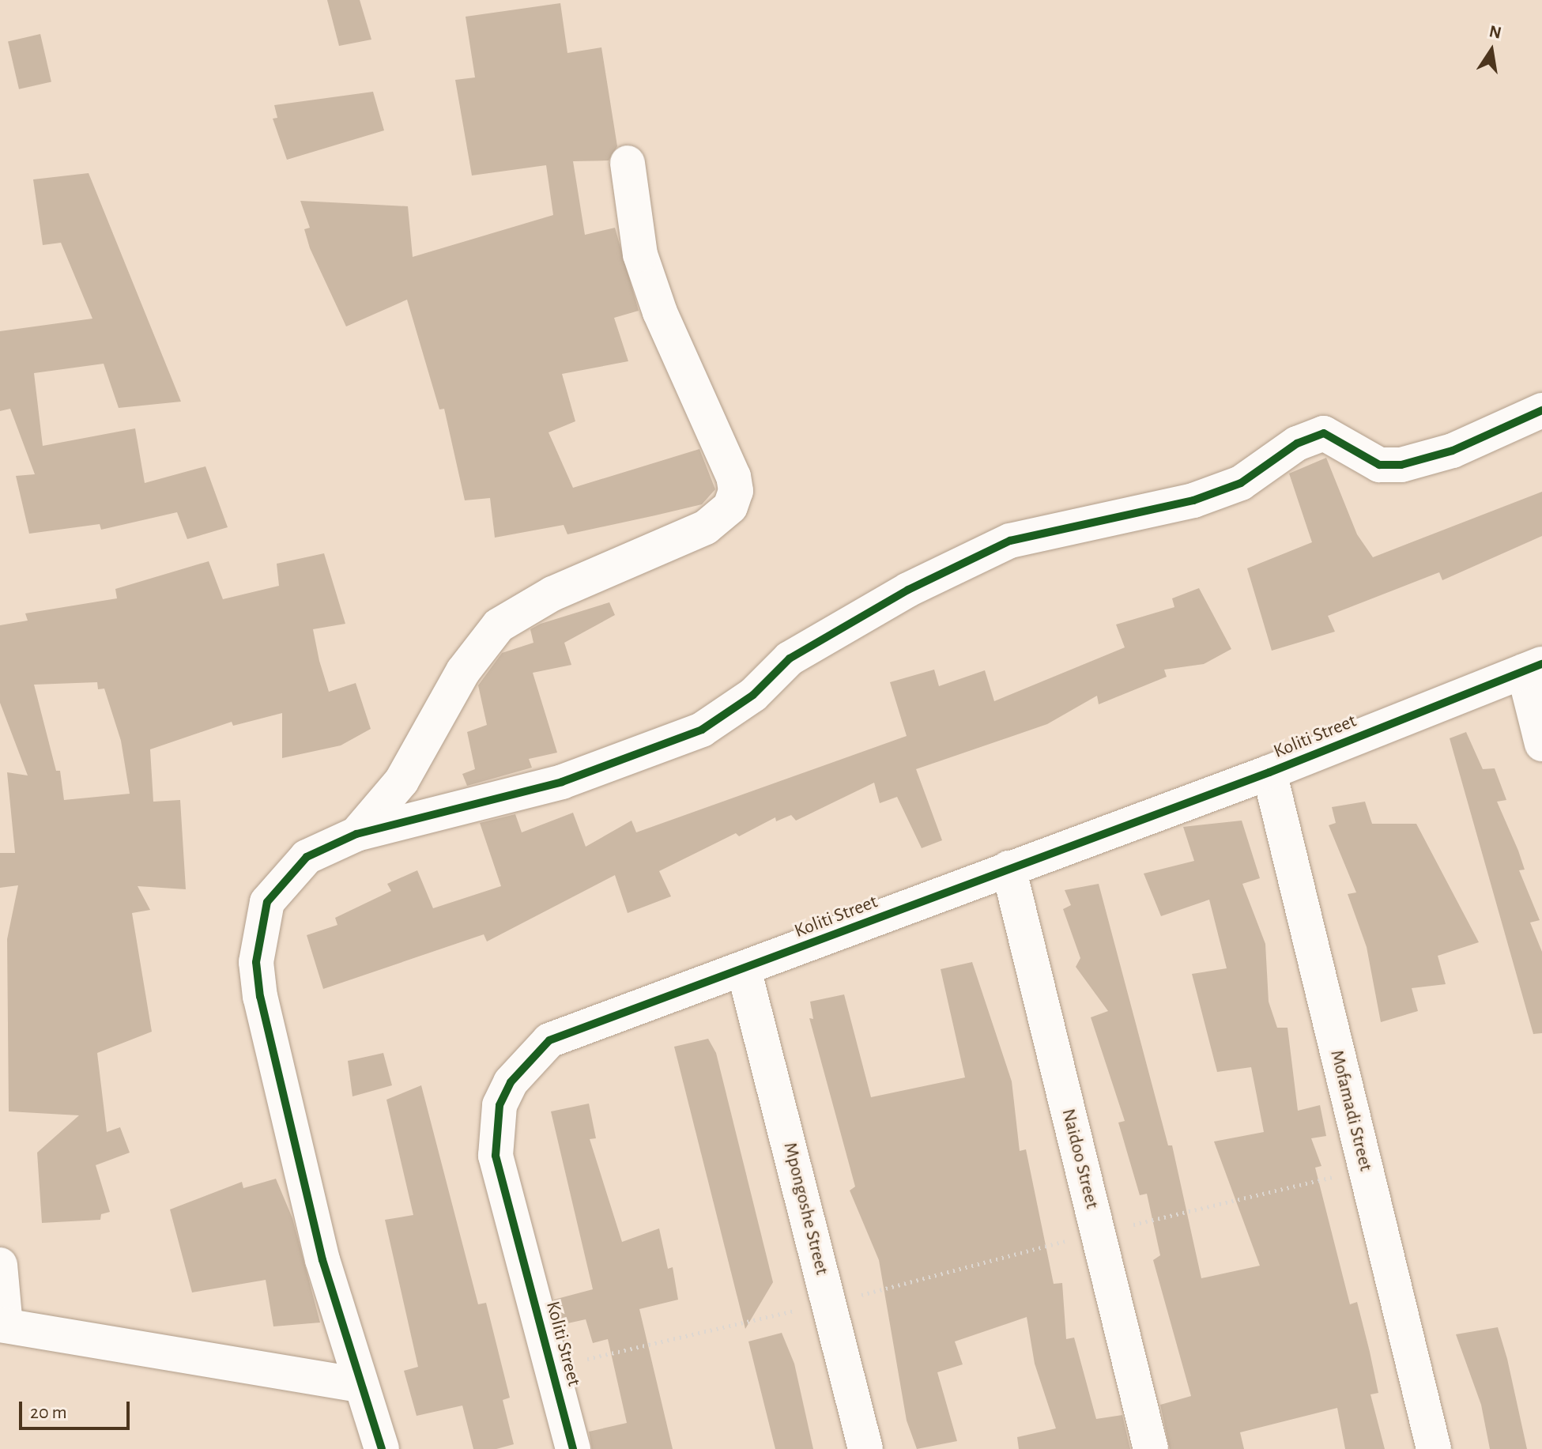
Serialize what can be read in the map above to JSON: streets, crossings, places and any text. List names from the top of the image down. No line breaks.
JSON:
{"streets":{"street":["Koliti Street","Mofamadi Street","Naidoo Street","Mpongoshe Street"]},"crossings":[["Koliti Street","Mofamadi Street"],["Koliti Street","Naidoo Street"],["Koliti Street","Mpongoshe Street"]],"scale_bar":"20 m","north":"top"}
